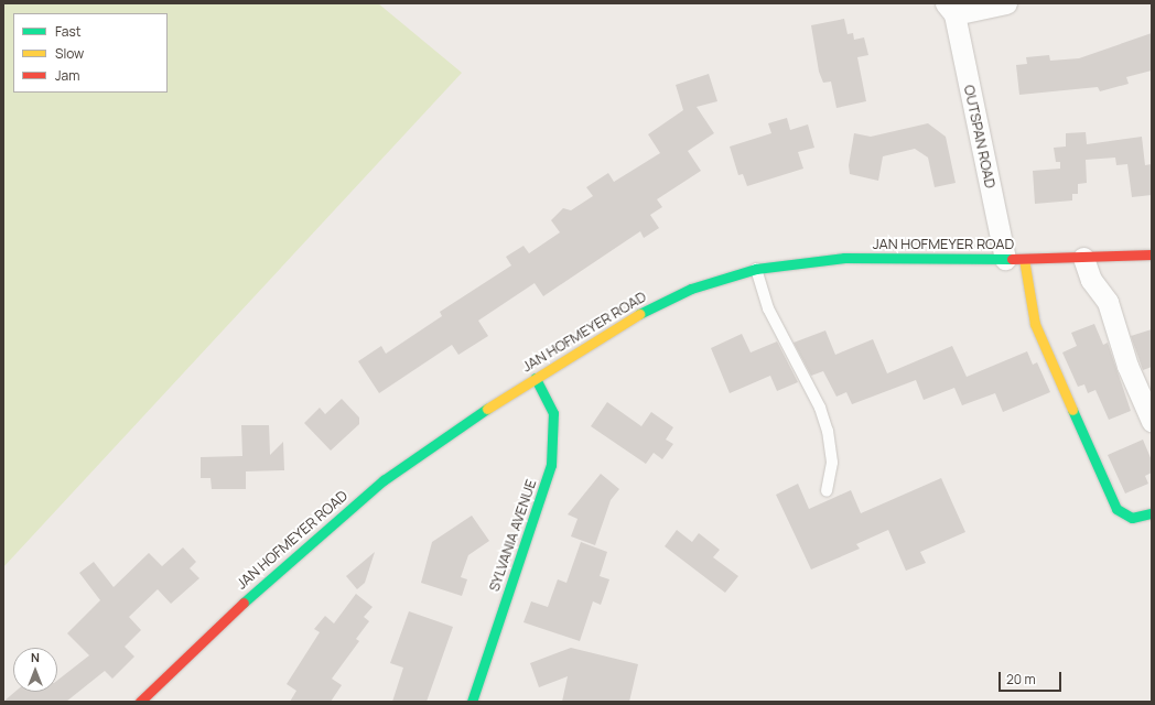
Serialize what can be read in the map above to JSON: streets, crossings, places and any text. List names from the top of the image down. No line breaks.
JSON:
{"streets":{"street":["OUTSPAN ROAD","JAN HOFMEYER ROAD","SYLVANIA AVENUE"]},"crossings":[["OUTSPAN ROAD","JAN HOFMEYER ROAD"],["JAN HOFMEYER ROAD","SYLVANIA AVENUE"]],"legend":["Fast","Slow","Jam"],"scale_bar":"20 m","north":"top"}
